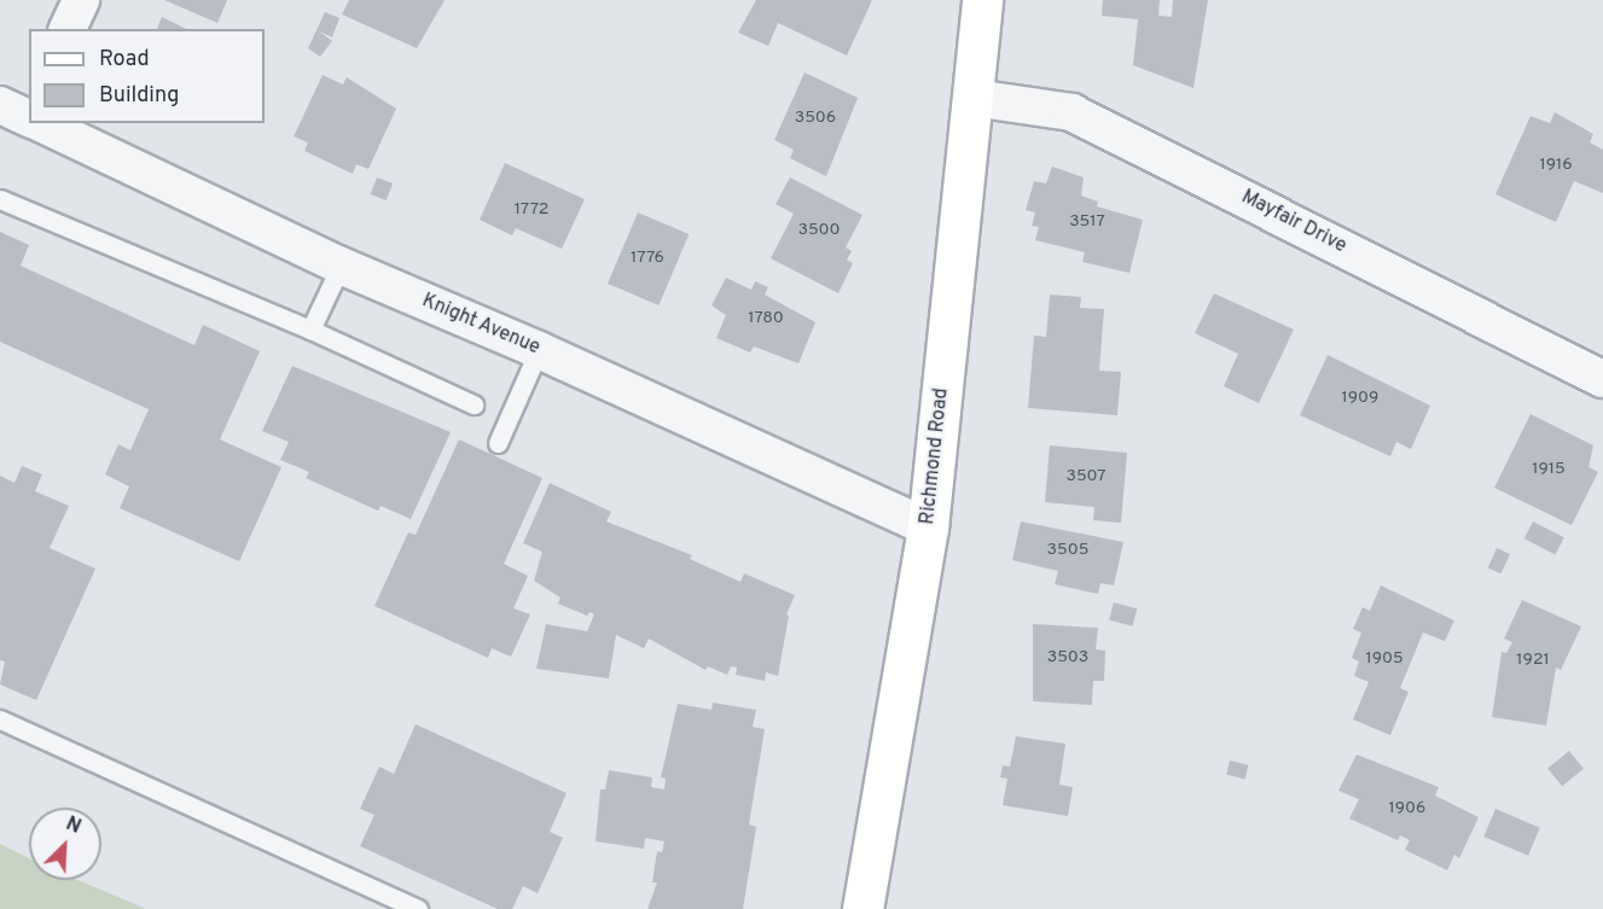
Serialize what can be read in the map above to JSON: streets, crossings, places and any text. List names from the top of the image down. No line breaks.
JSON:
{"streets":{"main road":["Richmond Road"],"street":["Mayfair Drive","Knight Avenue"]},"crossings":[["Mayfair Drive","Richmond Road"],["Knight Avenue","Richmond Road"]],"house_numbers":["3506","1916","1772","3517","3500","1776","1780","1909","1915","3507","3505","3503","1905","1921","1906"],"legend":["Road","Building"],"north":"top right"}
